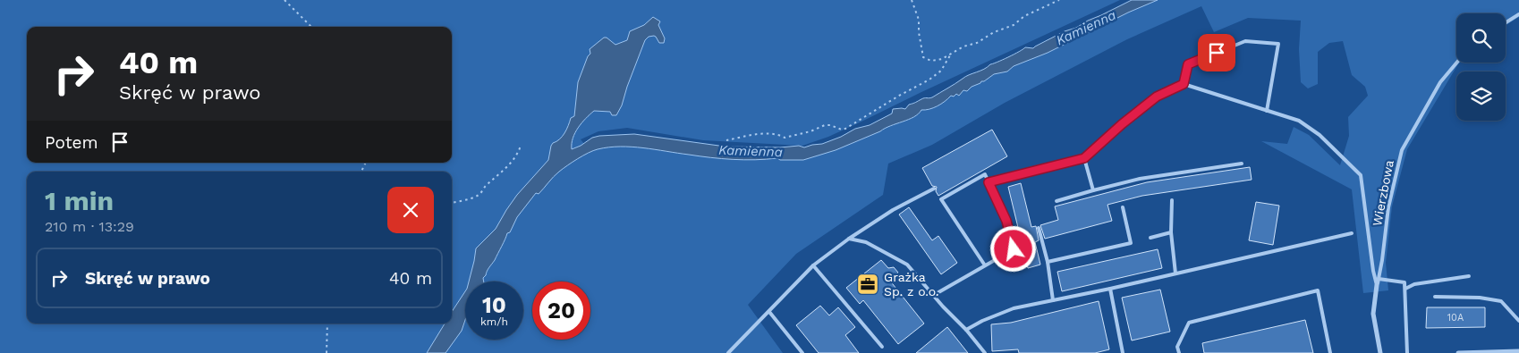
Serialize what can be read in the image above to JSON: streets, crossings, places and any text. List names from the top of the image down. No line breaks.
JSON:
{"streets":{"street":["Wierzbowa"]},"water":["Kamienna"],"places":{"office":["Grażka Sp. z o.o."]},"house_numbers":["10A"],"page":{"turn":["40 m","Skręć w prawo"],"then":"Potem","heading":["1 min","210 m · 13:29"],"list":[{"name":"Skręć w prawo","value":"40 m"}],"speed":"10 km/h","limit":"20"}}
